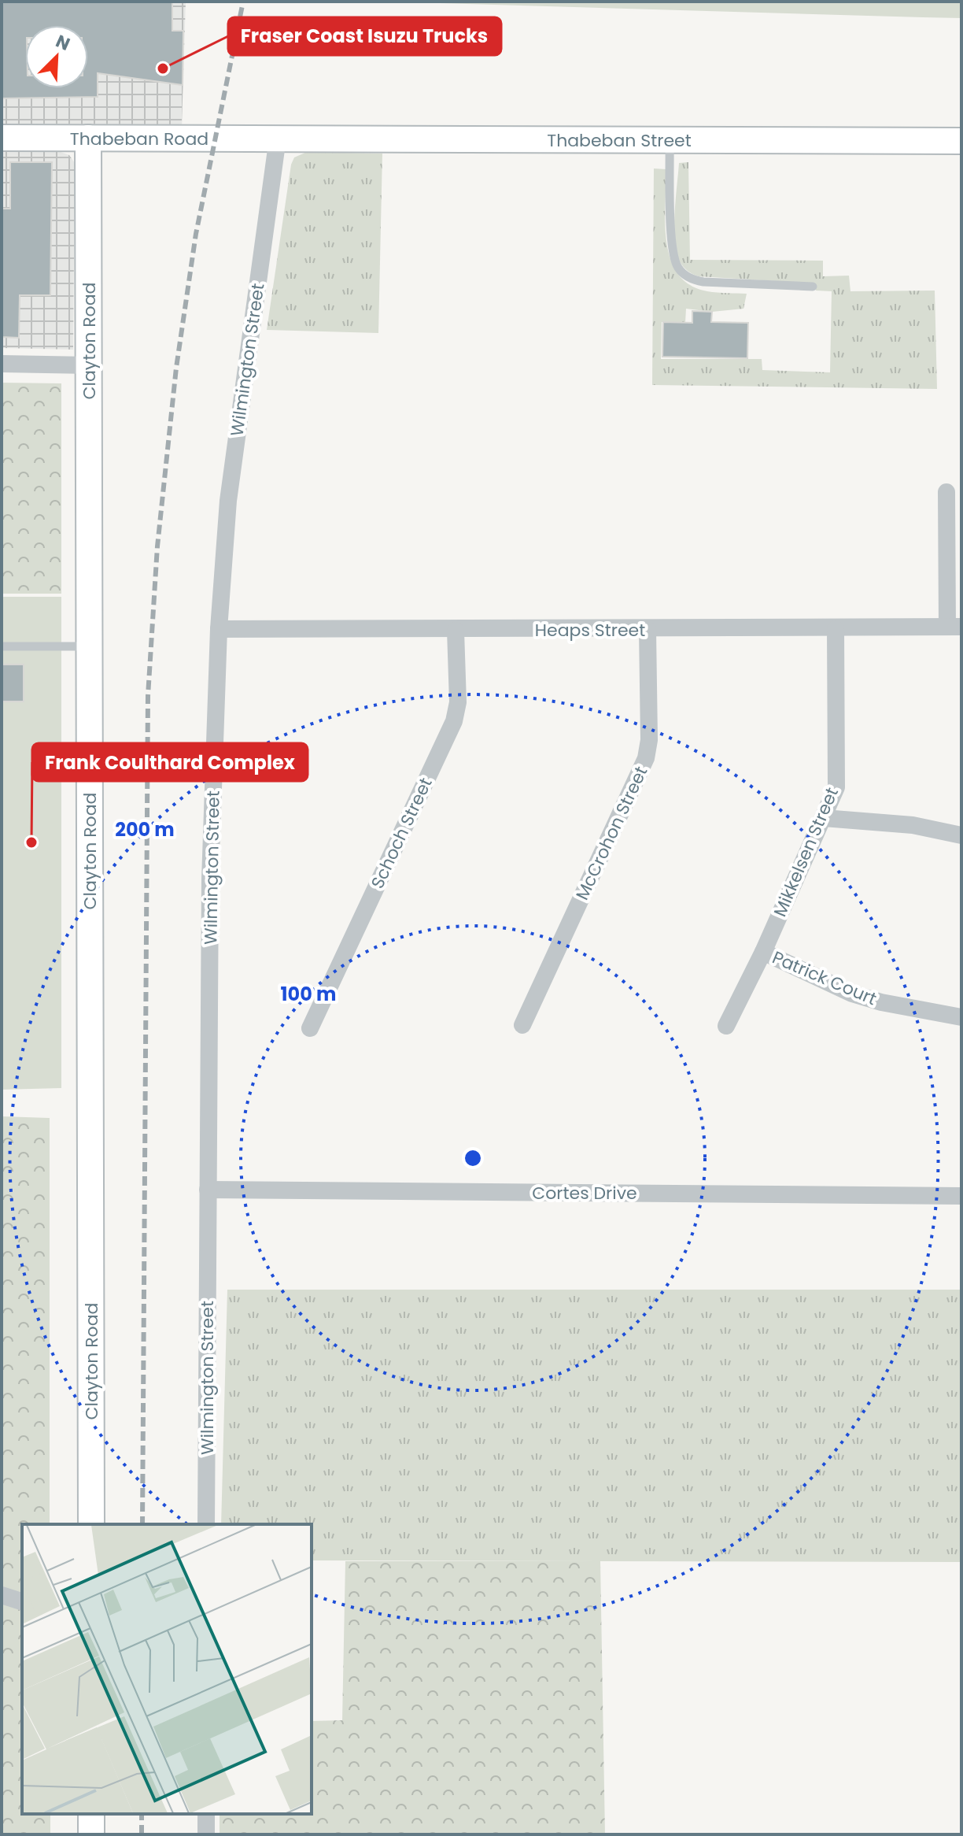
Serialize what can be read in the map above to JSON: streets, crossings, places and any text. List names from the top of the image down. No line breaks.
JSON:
{"streets":{"street":["Thabeban Road","Thabeban Street","Clayton Road","Wilmington Street","Heaps Street","Schoch Street","McCrohon Street","Mikkelsen Street","Patrick Court","Cortes Drive"]},"crossings":[["Thabeban Road","Thabeban Street"],["Thabeban Road","Clayton Road"],["Thabeban Road","Wilmington Street"],["Thabeban Street","Wilmington Street"],["Wilmington Street","Heaps Street"],["Wilmington Street","Cortes Drive"],["Heaps Street","Schoch Street"],["Heaps Street","McCrohon Street"],["Heaps Street","Mikkelsen Street"],["Mikkelsen Street","Patrick Court"]],"places":["Fraser Coast Isuzu Trucks","Frank Coulthard Complex"],"north":"top right","rings":["200 m","100 m"]}
